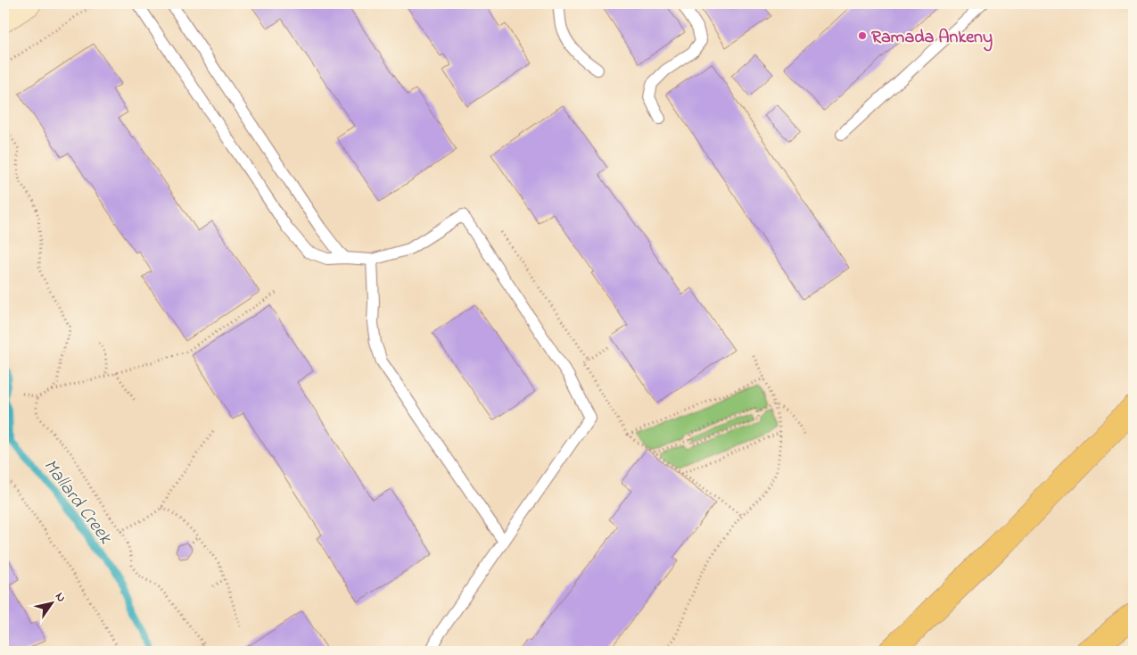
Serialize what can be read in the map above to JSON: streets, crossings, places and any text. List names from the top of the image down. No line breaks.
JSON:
{"water":["Mallard Creek"],"places":["Ramada Ankeny"],"north":"top right"}
